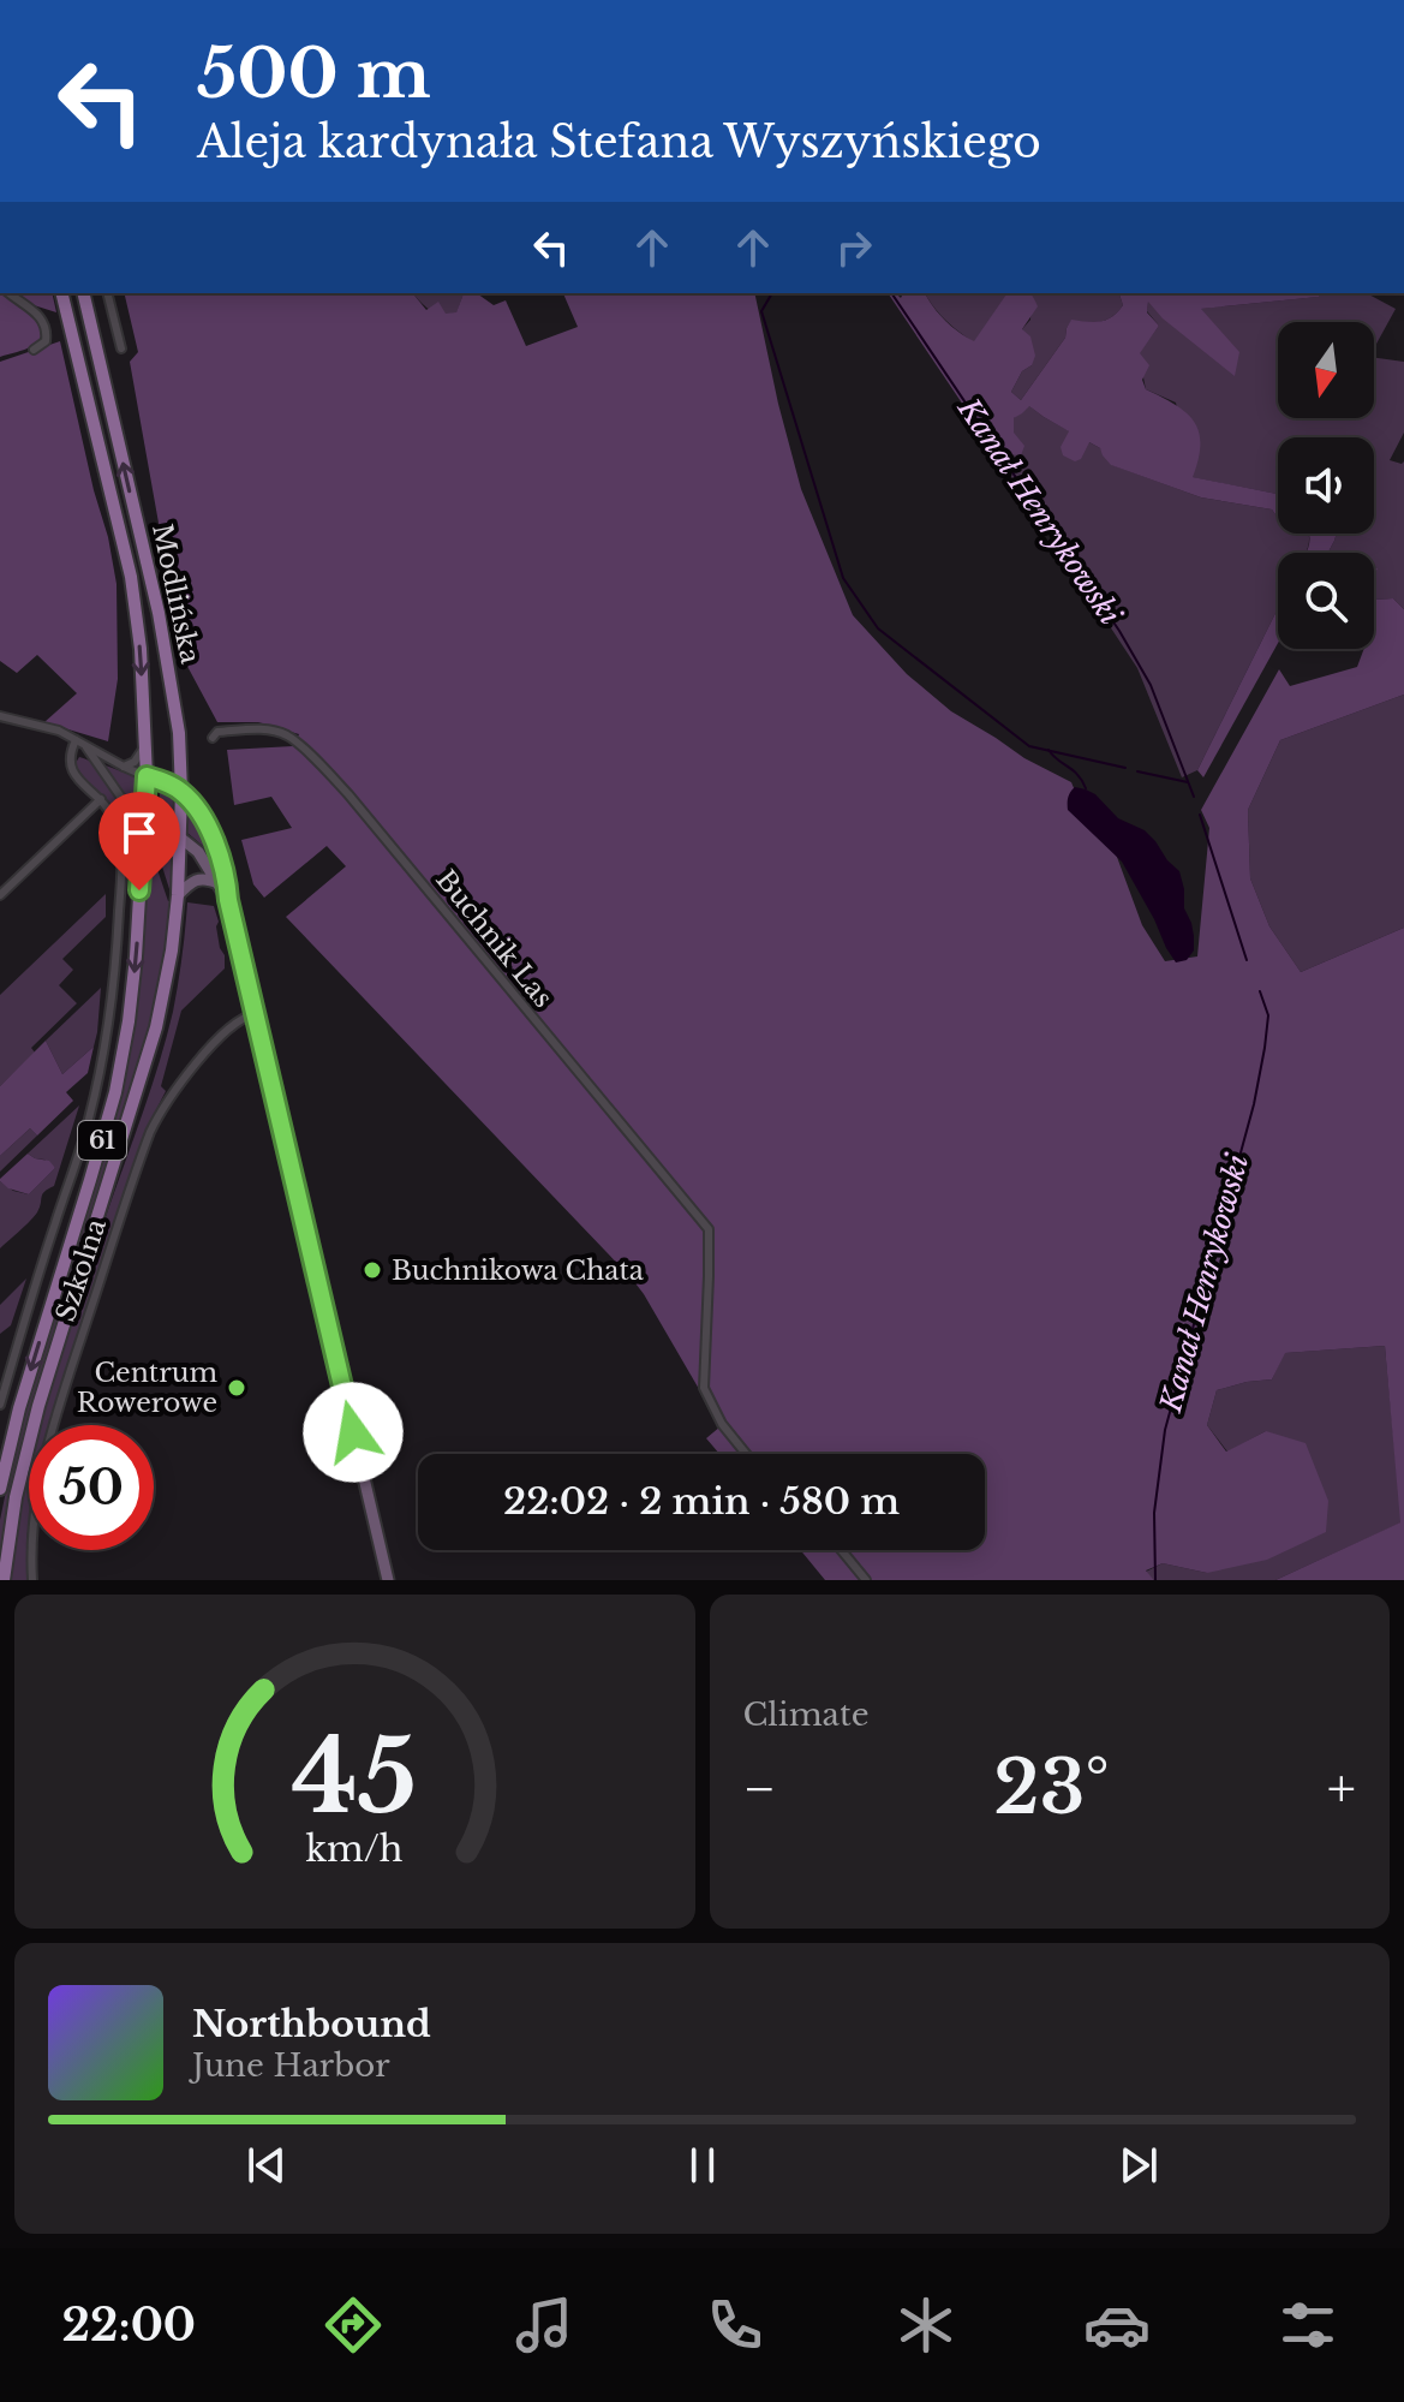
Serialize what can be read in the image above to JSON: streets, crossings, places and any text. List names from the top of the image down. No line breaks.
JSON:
{"streets":{"main road":["Modlińska","61"],"street":["Buchnik Las","Szkolna"]},"crossings":[["Modlińska","61"]],"water":["Kanał Henrykowski"],"places":["Buchnikowa Chata","Centrum Rowerowe"],"north":"bottom","page":{"turn":["500 m","Aleja kardynała Stefana Wyszyńskiego"],"limit":"50","trip":"22:02 · 2 min · 580 m","tile":"Climate","heat":["−","23°","+"],"song":["Northbound","June Harbor"],"tabs":"22:00","gauge":["45","km/h"]}}
